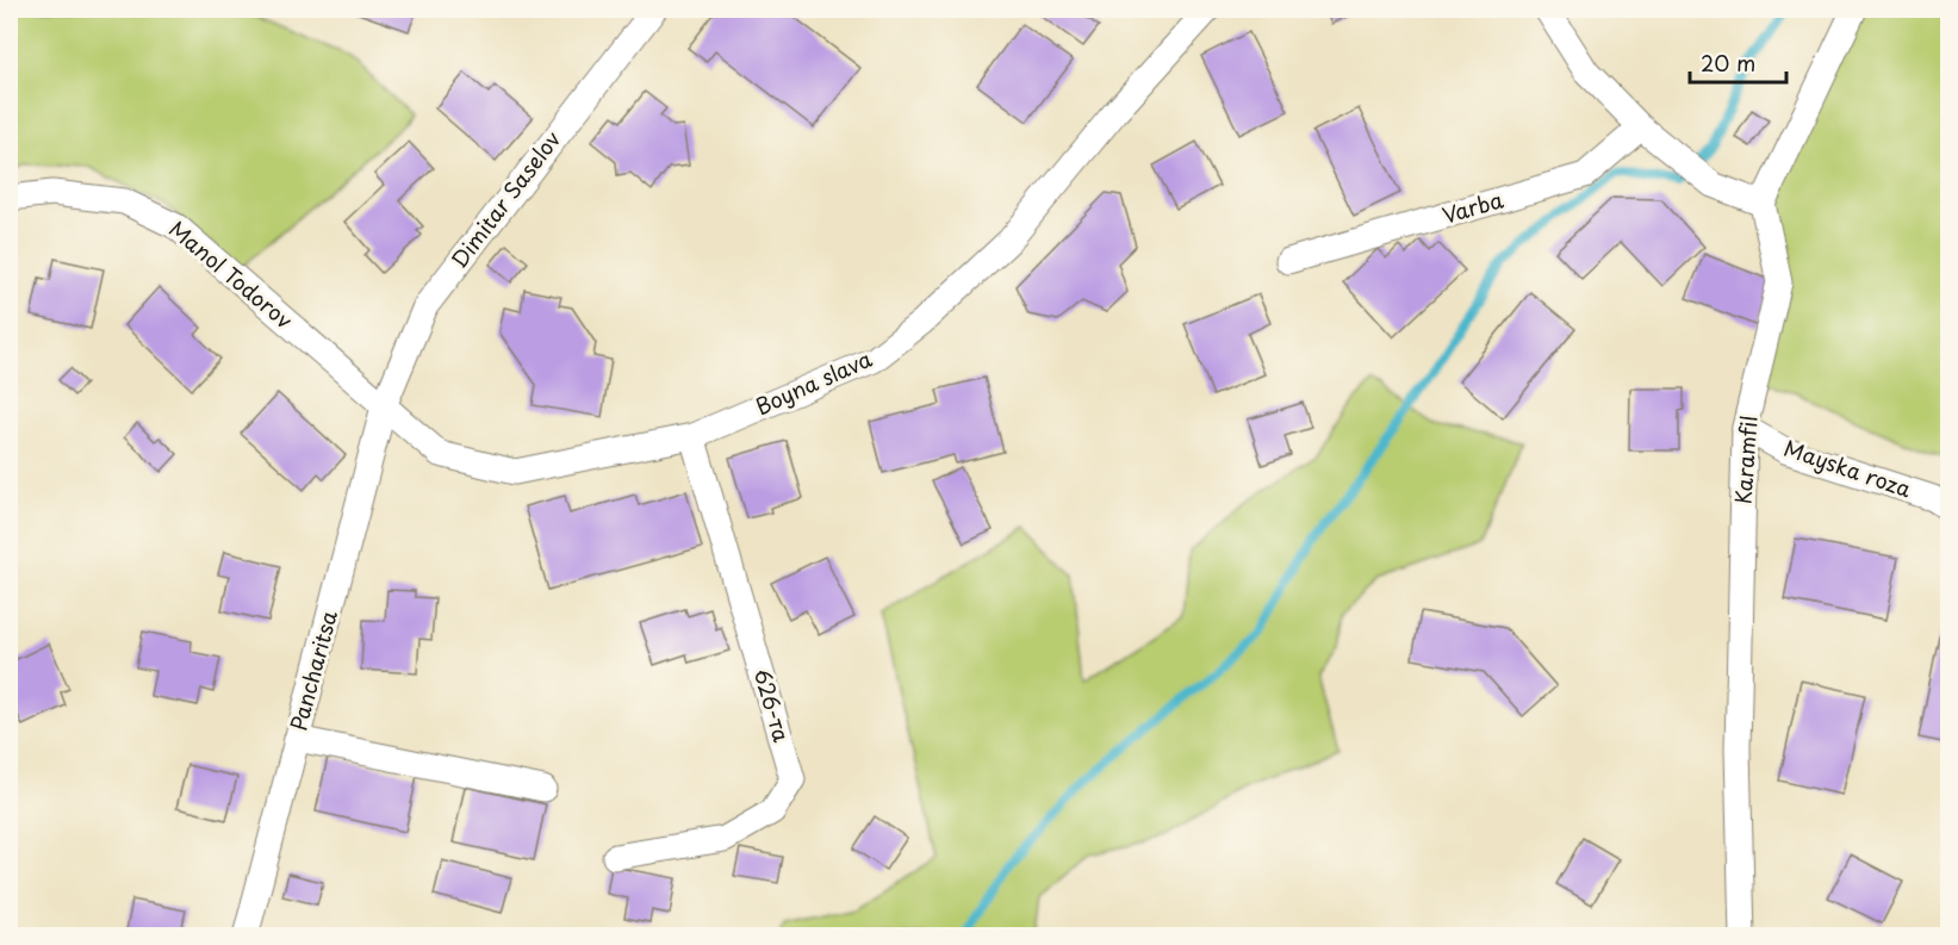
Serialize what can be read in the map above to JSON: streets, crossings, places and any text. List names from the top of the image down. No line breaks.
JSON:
{"streets":{"street":["Dimitar Saselov","Varba","Manol Todorov","Boyna slava","Karamfil","Mayska roza","Pancharitsa","626-та"]},"crossings":[["Dimitar Saselov","Manol Todorov"],["Dimitar Saselov","Boyna slava"],["Dimitar Saselov","Pancharitsa"],["Manol Todorov","Boyna slava"],["Manol Todorov","Pancharitsa"],["Boyna slava","Pancharitsa"],["Boyna slava","626-та"],["Karamfil","Mayska roza"]],"scale_bar":"20 m"}
